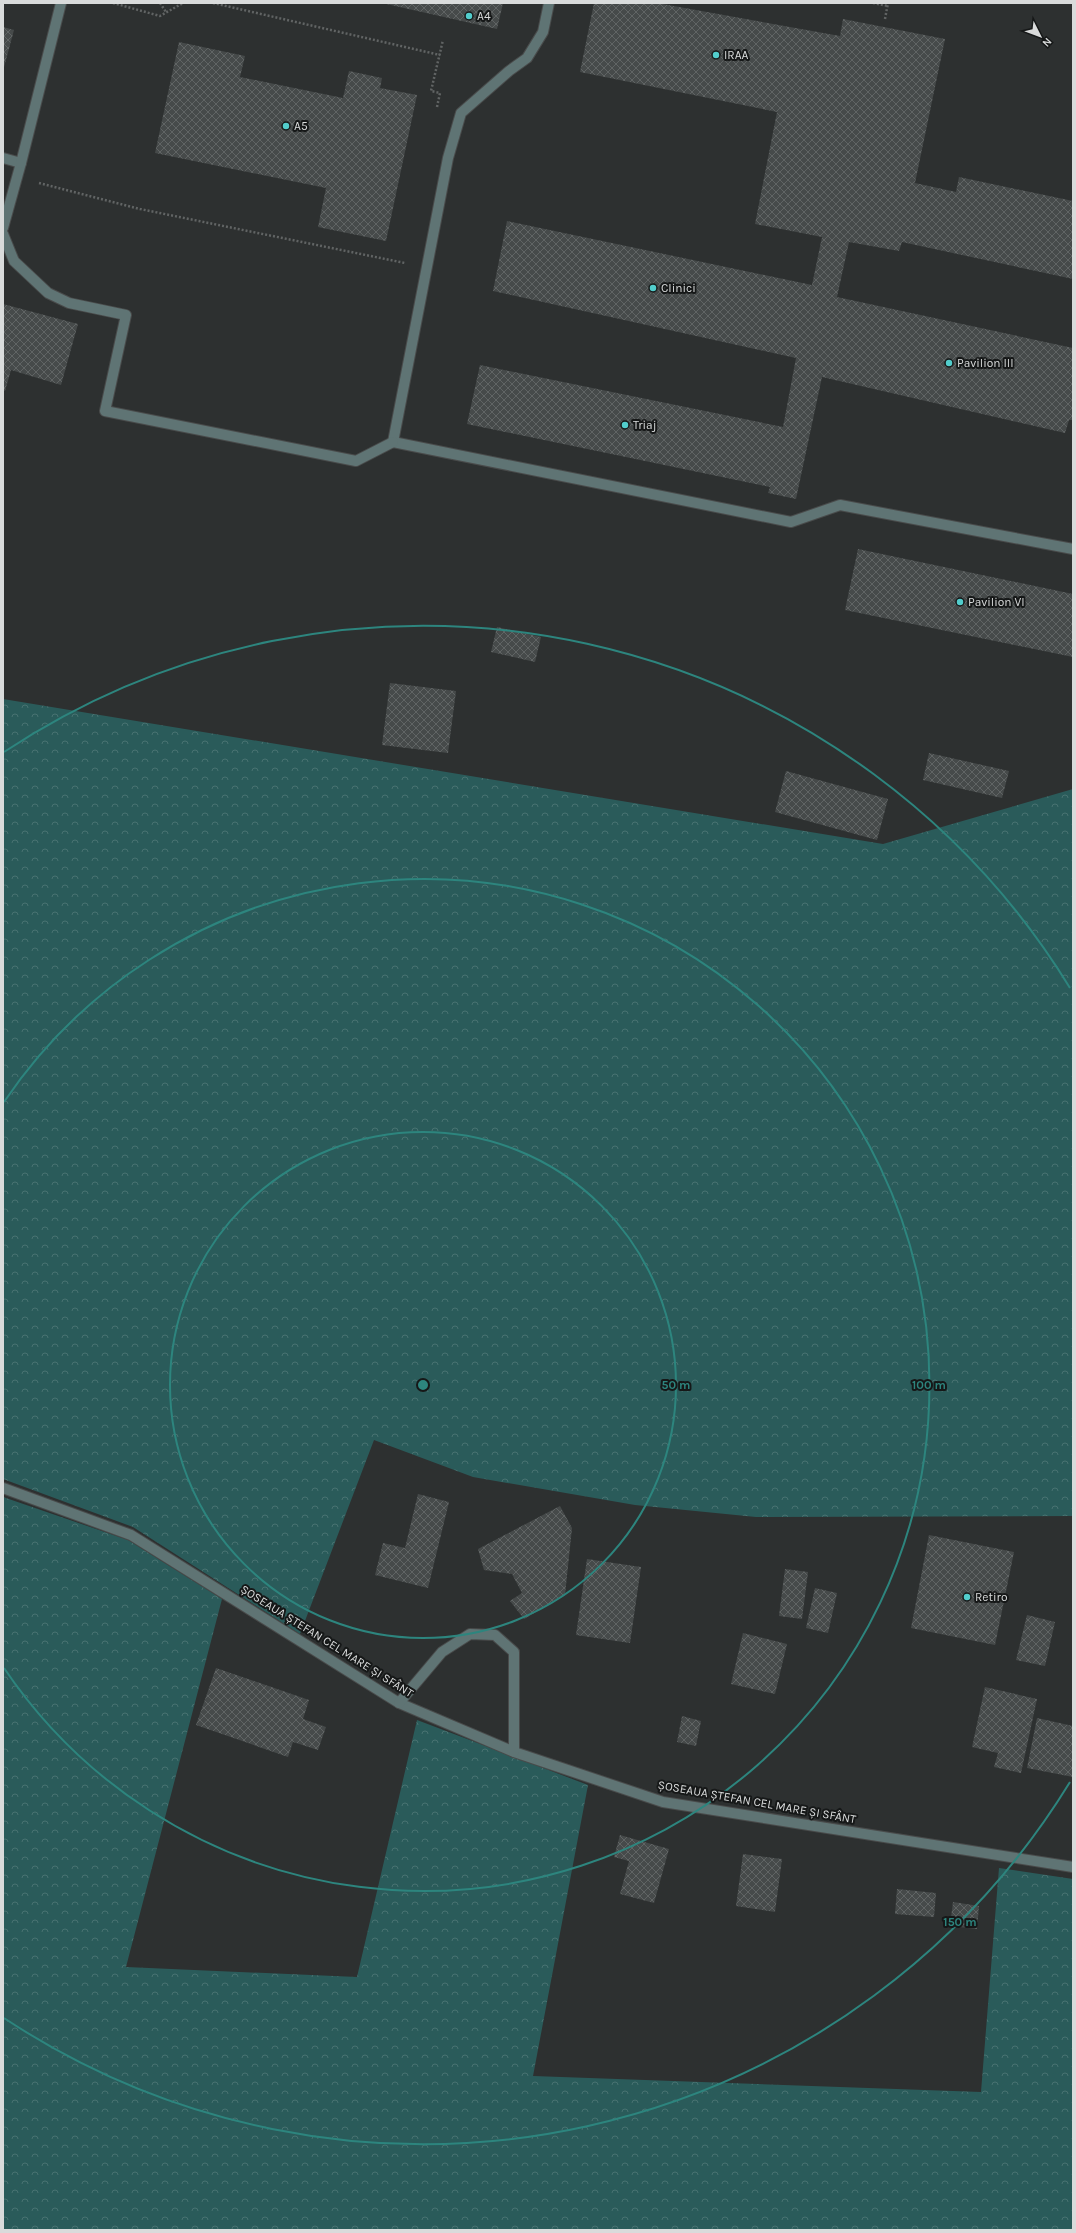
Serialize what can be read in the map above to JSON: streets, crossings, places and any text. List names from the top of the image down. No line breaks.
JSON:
{"streets":{"street":["ȘOSEAUA ȘTEFAN CEL MARE ȘI SFÂNT"]},"places":["A4","IRAA","A5","Clinici","Pavilion III","Triaj","Pavilion VI","Retiro"],"north":"bottom right","rings":["50 m","100 m","150 m"]}
